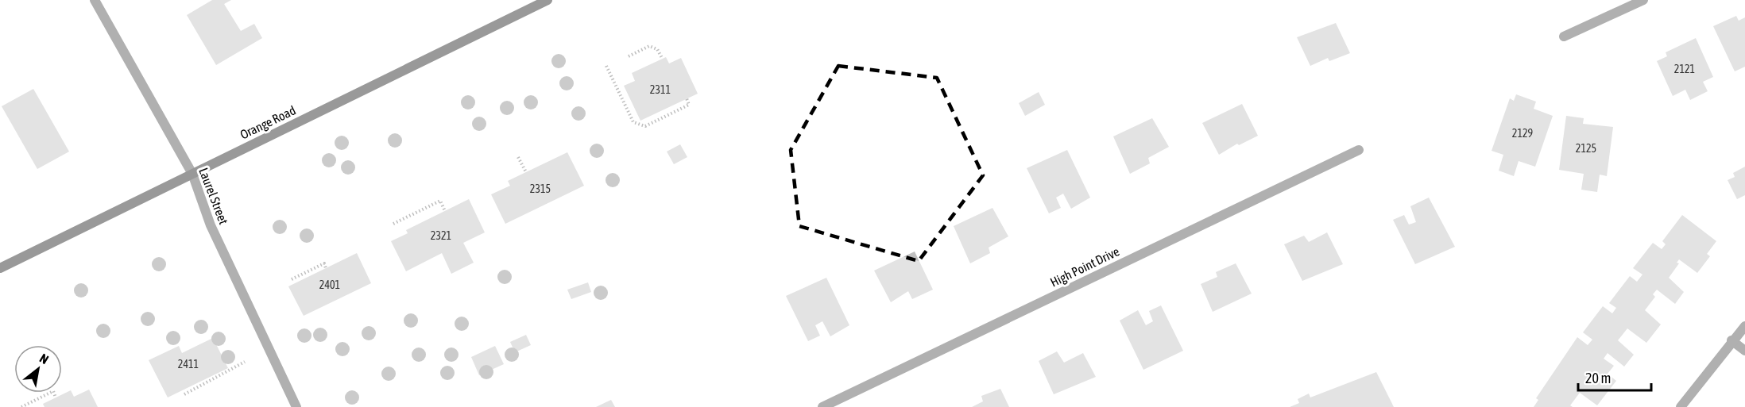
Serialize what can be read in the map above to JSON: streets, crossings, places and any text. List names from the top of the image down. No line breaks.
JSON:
{"streets":{"main road":["Orange Road"],"street":["Laurel Street","High Point Drive"]},"crossings":[["Orange Road","Laurel Street"]],"house_numbers":["2121","2311","2129","2125","2315","2321","2401","2411"],"scale_bar":"20 m","north":"top right"}
